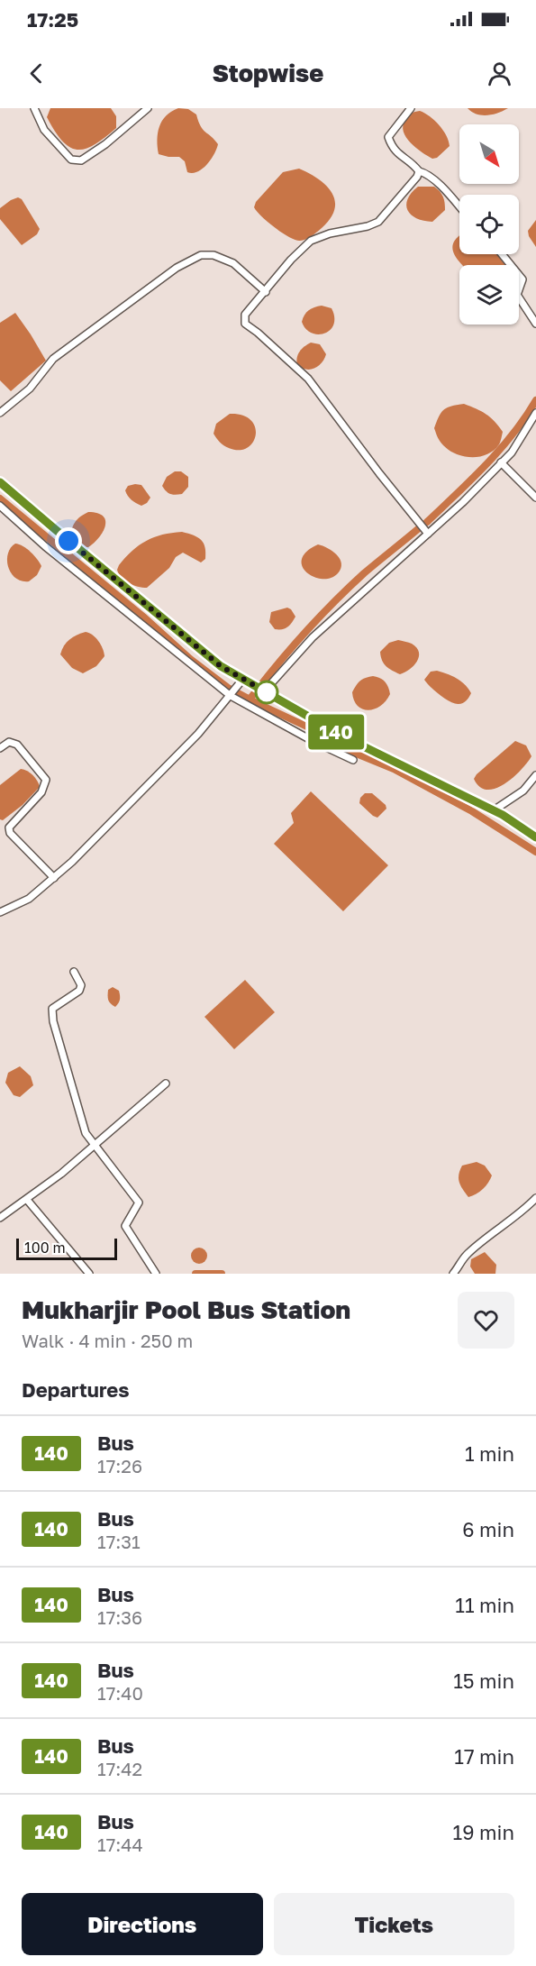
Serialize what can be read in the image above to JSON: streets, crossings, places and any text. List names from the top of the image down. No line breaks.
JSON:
{"lines":["bus line 140"],"scale_bar":"100 m","north":"bottom right","page":{"status":"17:25","header":"Stopwise","on_map":"140","scale":"100 m","heading":[["Mukharjir Pool Bus Station","Walk · 4 min · 250 m"],"Departures"],"list":[{"mark":"140","name":"Bus","note":"17:26","value":"1 min"},{"mark":"140","name":"Bus","note":"17:31","value":"6 min"},{"mark":"140","name":"Bus","note":"17:36","value":"11 min"},{"mark":"140","name":"Bus","note":"17:40","value":"15 min"},{"mark":"140","name":"Bus","note":"17:42","value":"17 min"},{"mark":"140","name":"Bus","note":"17:44","value":"19 min"}],"buttons":["Directions","Tickets"]}}
